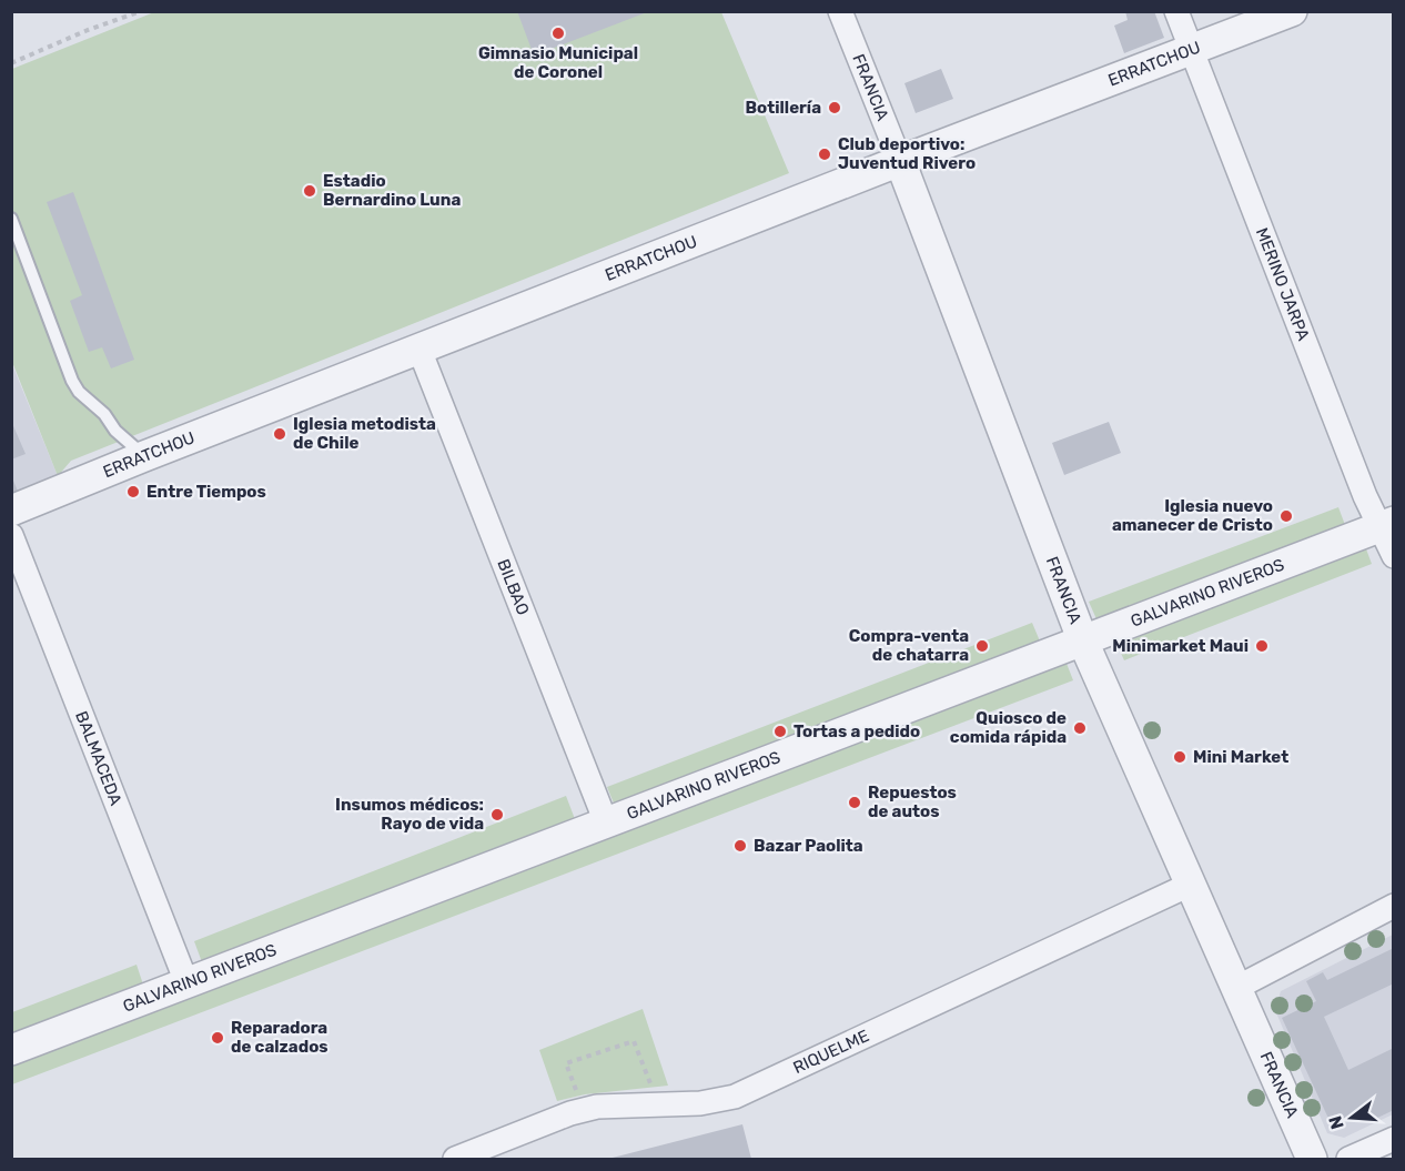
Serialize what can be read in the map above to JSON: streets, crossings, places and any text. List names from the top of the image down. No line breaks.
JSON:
{"streets":{"street":["ERRATCHOU","FRANCIA","MERINO JARPA","BILBAO","GALVARINO RIVEROS","BALMACEDA","RIQUELME"]},"crossings":[["ERRATCHOU","FRANCIA"],["ERRATCHOU","MERINO JARPA"],["ERRATCHOU","BILBAO"],["FRANCIA","GALVARINO RIVEROS"],["FRANCIA","RIQUELME"],["MERINO JARPA","GALVARINO RIVEROS"],["BILBAO","GALVARINO RIVEROS"],["GALVARINO RIVEROS","BALMACEDA"]],"places":["Gimnasio Municipal de Coronel","Botillería","Club deportivo: Juventud Rivero","Estadio Bernardino Luna","Iglesia metodista de Chile","Entre Tiempos","Iglesia nuevo amanecer de Cristo","Compra-venta de chatarra","Minimarket Maui","Quiosco de comida rápida","Tortas a pedido","Mini Market","Repuestos de autos","Insumos médicos: Rayo de vida","Bazar Paolita","Reparadora de calzados"],"north":"left"}
